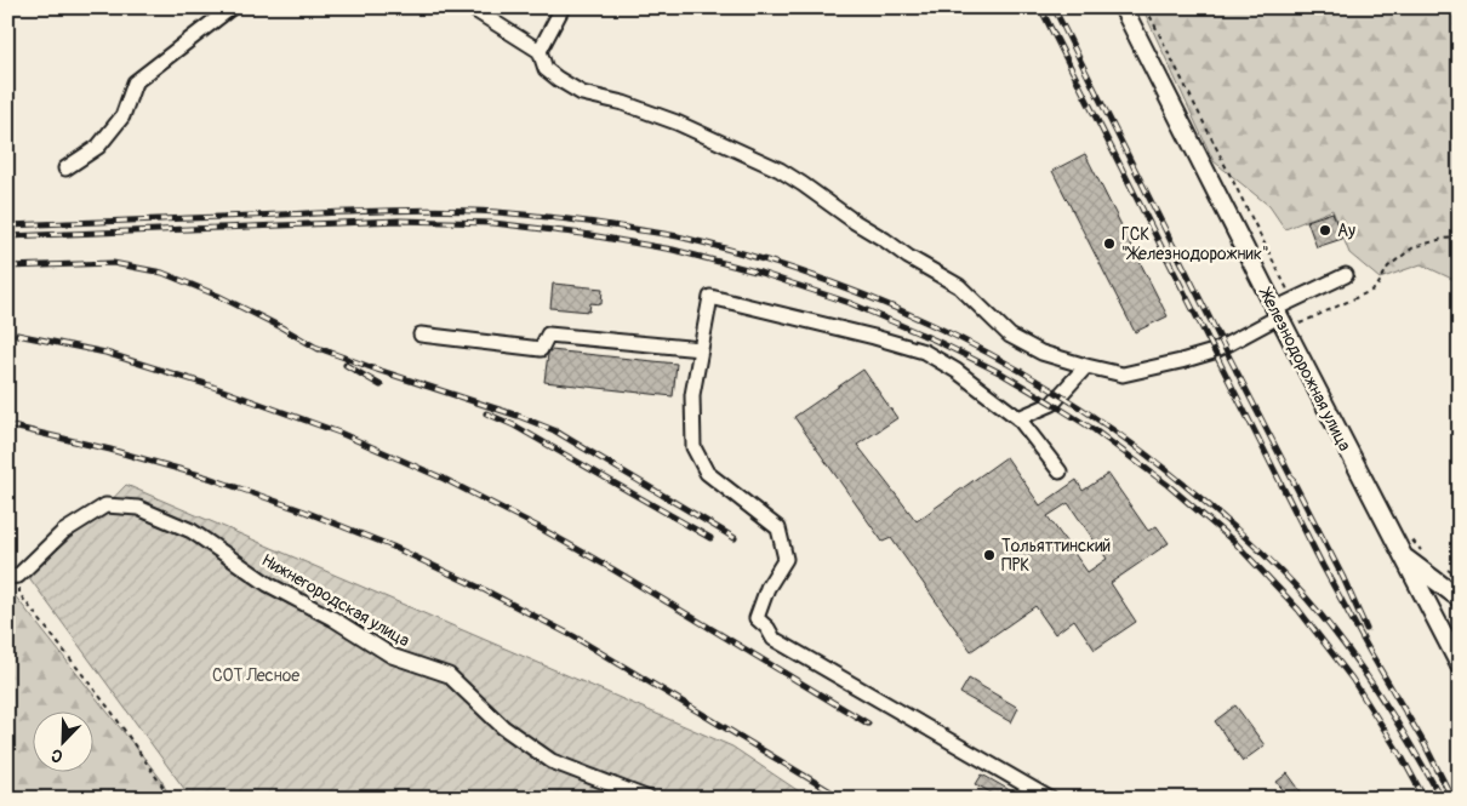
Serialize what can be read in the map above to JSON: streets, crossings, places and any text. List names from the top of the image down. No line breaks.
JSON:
{"streets":{"main road":["Железнодорожная улица"],"street":["Нижнегородская улица"]},"parks":["СОТ Лесное"],"places":["Ау","ГСК \"Железнодорожник\"","Тольяттинский ПРК"],"north":"bottom left"}
